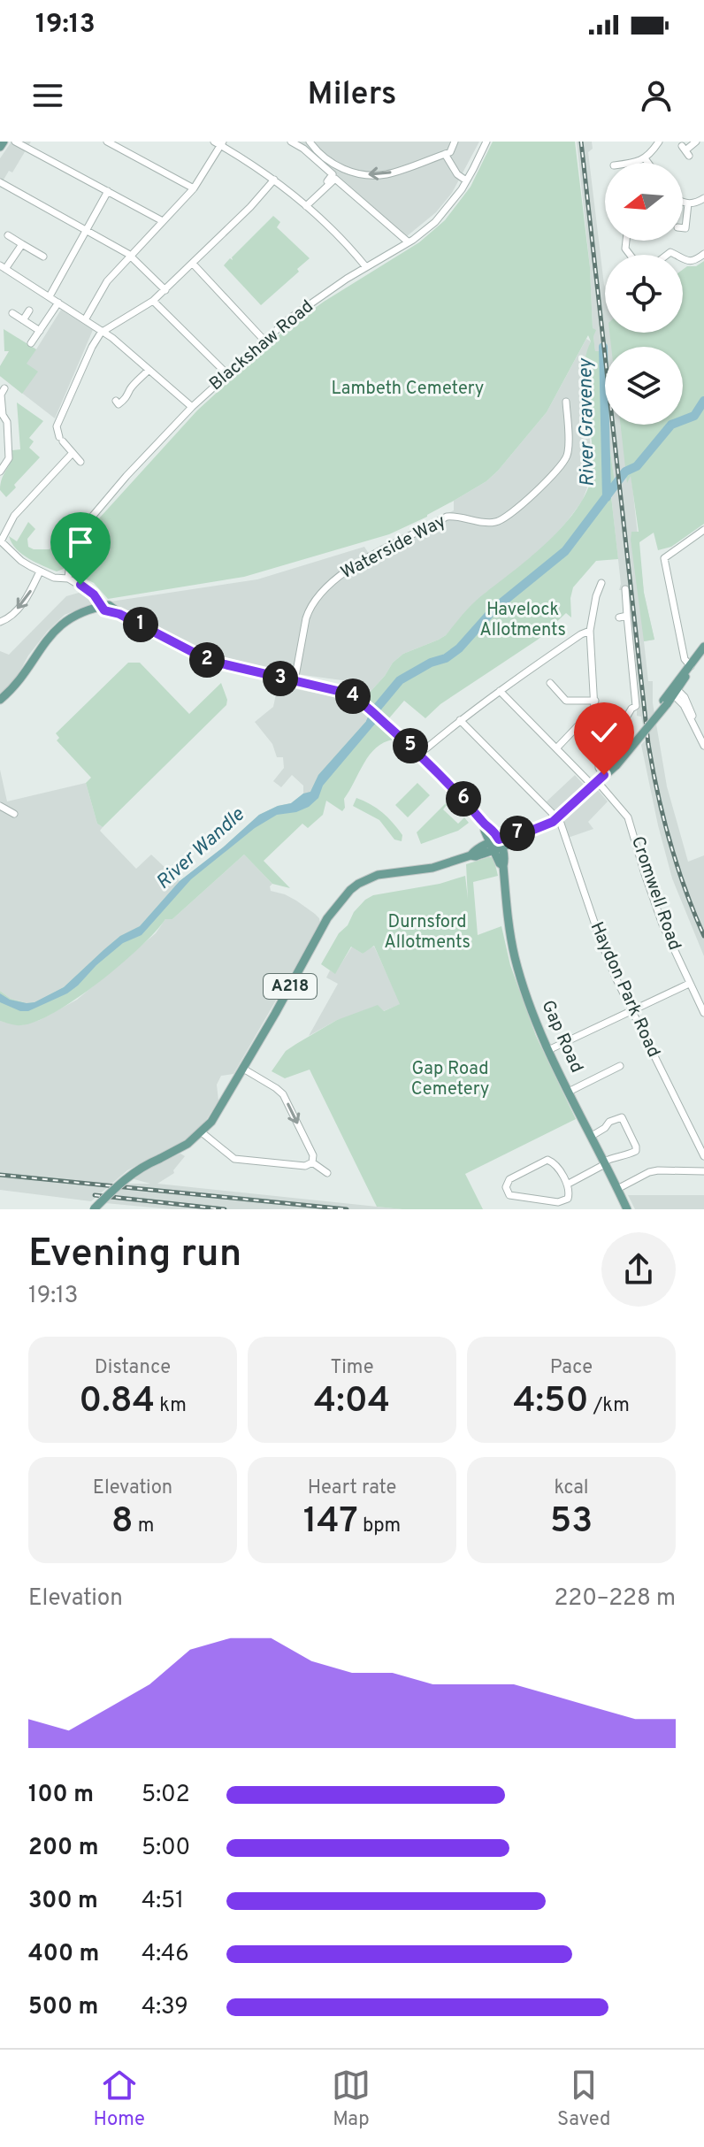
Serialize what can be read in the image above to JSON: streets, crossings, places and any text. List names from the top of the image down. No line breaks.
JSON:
{"streets":{"main road":["A218","Gap Road"],"street":["Blackshaw Road","Waterside Way","Cromwell Road","Haydon Park Road"]},"crossings":[["Waterside Way","Gap Road"],["Cromwell Road","A218"],["A218","Haydon Park Road"],["A218","Gap Road"]],"water":["River Graveney","River Wandle"],"parks":["Lambeth Cemetery","Havelock Allotments","Durnsford Allotments","Gap Road Cemetery"],"north":"left","page":{"status":"19:13","header":"Milers","pins":["1","2","3","4","5","6","7"],"heading":["Evening run","19:13"],"stats":[["Distance","0.84 km"],["Time","4:04"],["Pace","4:50 /km"],["Elevation","8 m"],["Heart rate","147 bpm"],["kcal","53"]],"chart":["Elevation","220–228 m"],"list":[{"name":"100 m","note":"5:02"},{"name":"200 m","note":"5:00"},{"name":"300 m","note":"4:51"},{"name":"400 m","note":"4:46"},{"name":"500 m","note":"4:39"}],"tabs":["Home","Map","Saved"]}}
